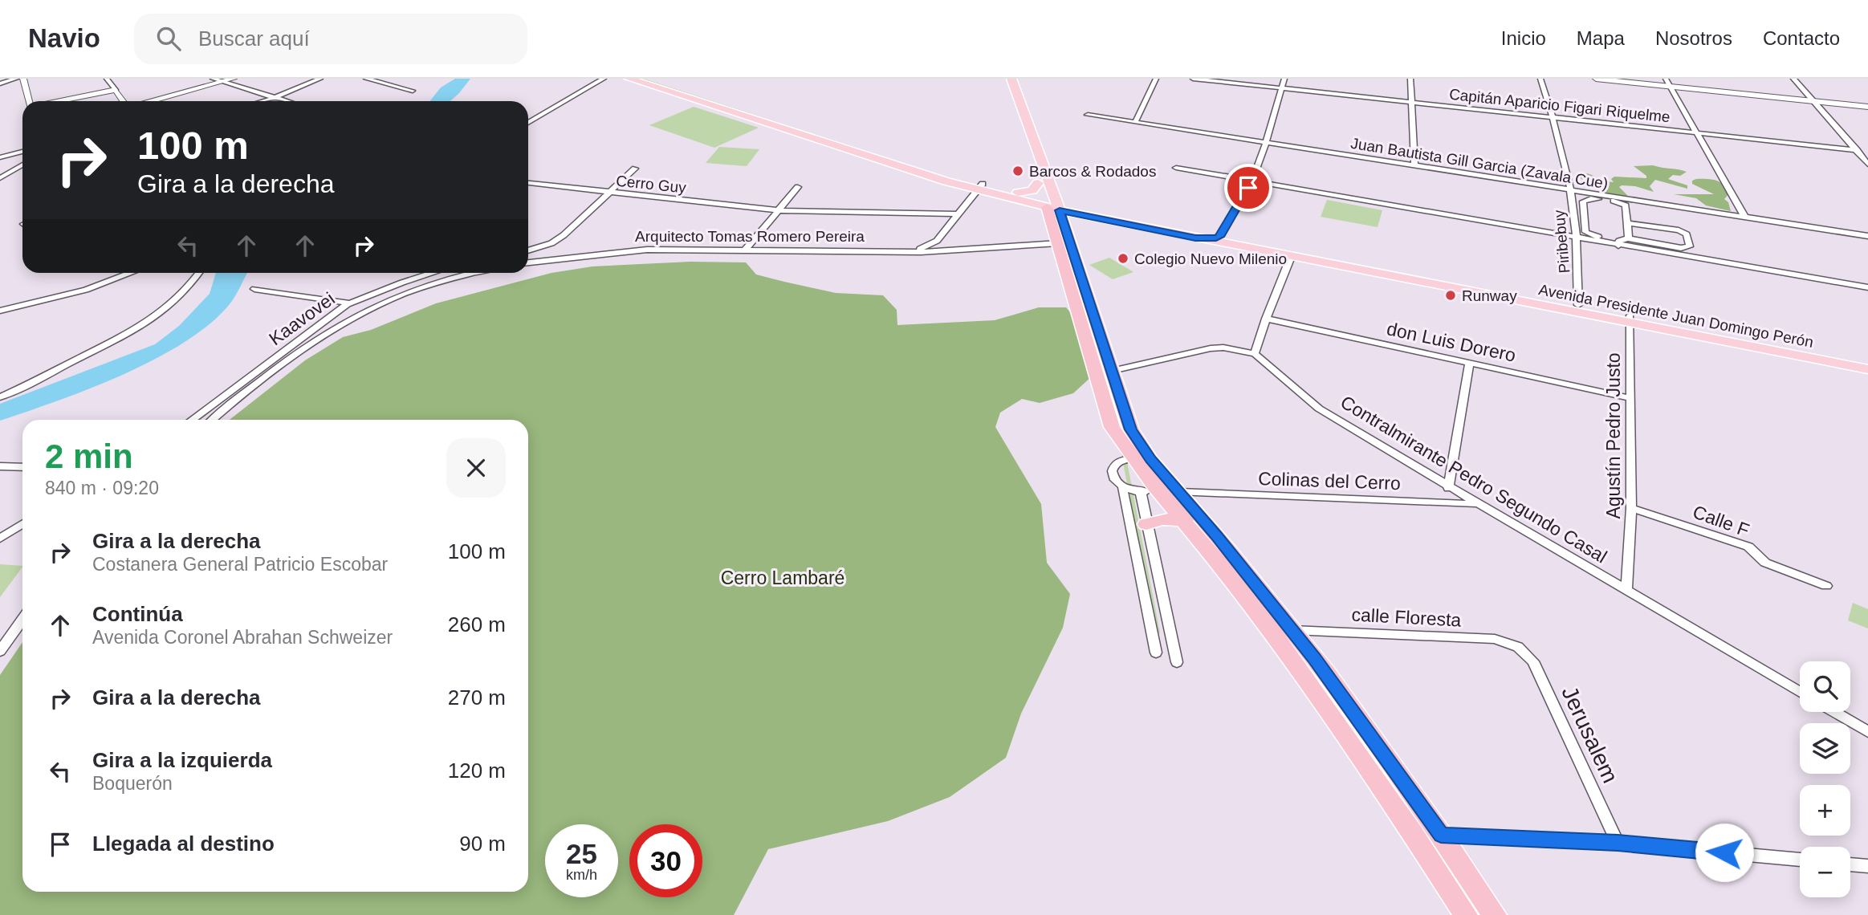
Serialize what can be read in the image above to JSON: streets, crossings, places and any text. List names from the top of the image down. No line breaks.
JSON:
{"streets":{"main road":["Avenida Presidente Juan Domingo Perón"],"street":["Capitán Aparicio Figari Riquelme","Juan Bautista Gill Garcia (Zavala Cue)","Cerro Guy","Arquitecto Tomas Romero Pereira","Piribebuy","Kaavovei","don Luis Dorero","Agustín Pedro Justo","Contralmirante Pedro Segundo Casal","Colinas del Cerro","Calle F","calle Floresta","Jerusalem"]},"crossings":[["Capitán Aparicio Figari Riquelme","Piribebuy"],["Juan Bautista Gill Garcia (Zavala Cue)","Piribebuy"],["Cerro Guy","Arquitecto Tomas Romero Pereira"],["Arquitecto Tomas Romero Pereira","Avenida Presidente Juan Domingo Perón"],["Piribebuy","Avenida Presidente Juan Domingo Perón"],["Avenida Presidente Juan Domingo Perón","Agustín Pedro Justo"],["don Luis Dorero","Agustín Pedro Justo"],["Agustín Pedro Justo","Contralmirante Pedro Segundo Casal"],["Agustín Pedro Justo","Calle F"],["Contralmirante Pedro Segundo Casal","Colinas del Cerro"],["calle Floresta","Jerusalem"]],"parks":["Cerro Lambaré"],"places":["Barcos & Rodados","Colegio Nuevo Milenio","Runway"],"page":{"header":"Navio","search":"Buscar aquí","nav":["Inicio","Mapa","Nosotros","Contacto"],"turn":["100 m","Gira a la derecha"],"heading":["2 min","840 m · 09:20"],"list":[{"name":"Gira a la derecha","note":"Costanera General Patricio Escobar","value":"100 m"},{"name":"Continúa","note":"Avenida Coronel Abrahan Schweizer","value":"260 m"},{"name":"Gira a la derecha","value":"270 m"},{"name":"Gira a la izquierda","note":"Boquerón","value":"120 m"},{"name":"Llegada al destino","value":"90 m"}],"map_buttons":["+","−"],"speed":"25 km/h","limit":"30"}}
